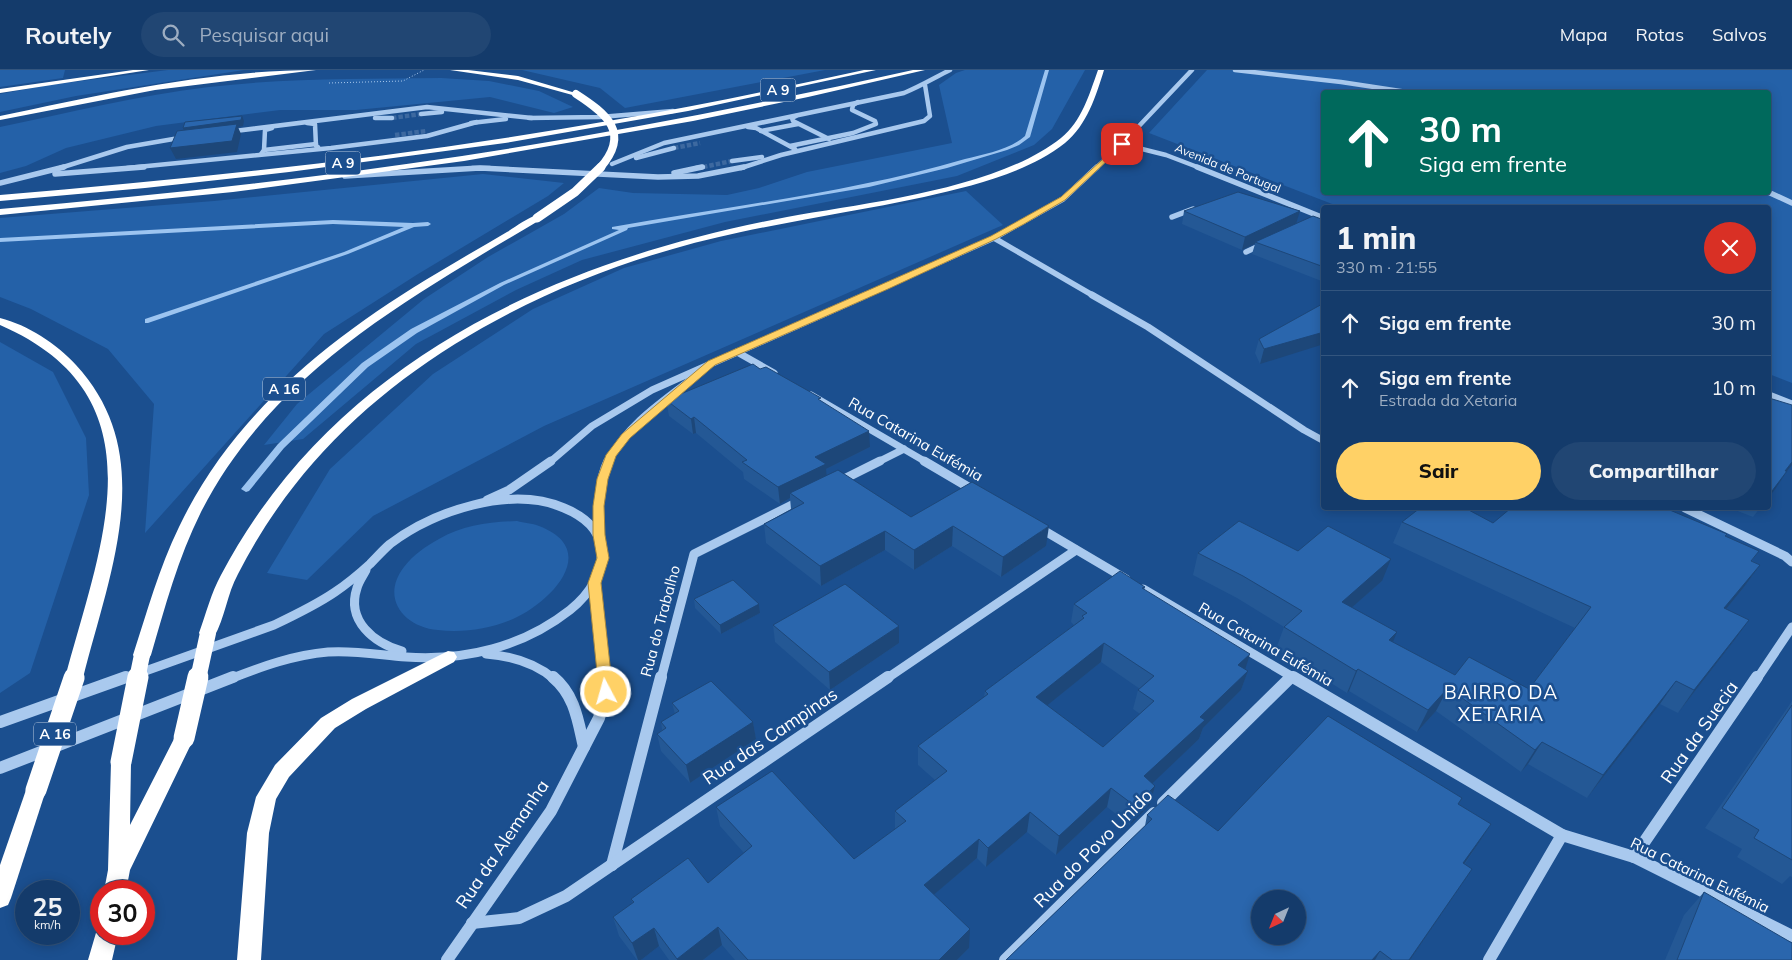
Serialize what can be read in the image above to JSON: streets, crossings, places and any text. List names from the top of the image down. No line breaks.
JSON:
{"streets":{"highway":["A 9","A 16"],"street":["Avenida de Portugal","Rua Catarina Eufémia","Rua do Trabalho","Rua da Suecia","Rua das Campinas","Rua da Alemanha","Rua do Povo Unido"]},"crossings":[["Rua Catarina Eufémia","Rua da Suecia"],["Rua Catarina Eufémia","Rua das Campinas"],["Rua Catarina Eufémia","Rua do Povo Unido"],["Rua do Trabalho","Rua das Campinas"],["Rua das Campinas","Rua da Alemanha"]],"districts":["BAIRRO DA XETARIA"],"north":"bottom left","page":{"header":"Routely","search":"Pesquisar aqui","nav":["Mapa","Rotas","Salvos"],"turn":["30 m","Siga em frente"],"heading":["1 min","330 m · 21:55"],"list":[{"name":"Siga em frente","value":"30 m"},{"name":"Siga em frente","note":"Estrada da Xetaria","value":"10 m"}],"buttons":["Sair","Compartilhar"],"speed":"25 km/h","limit":"30"}}
